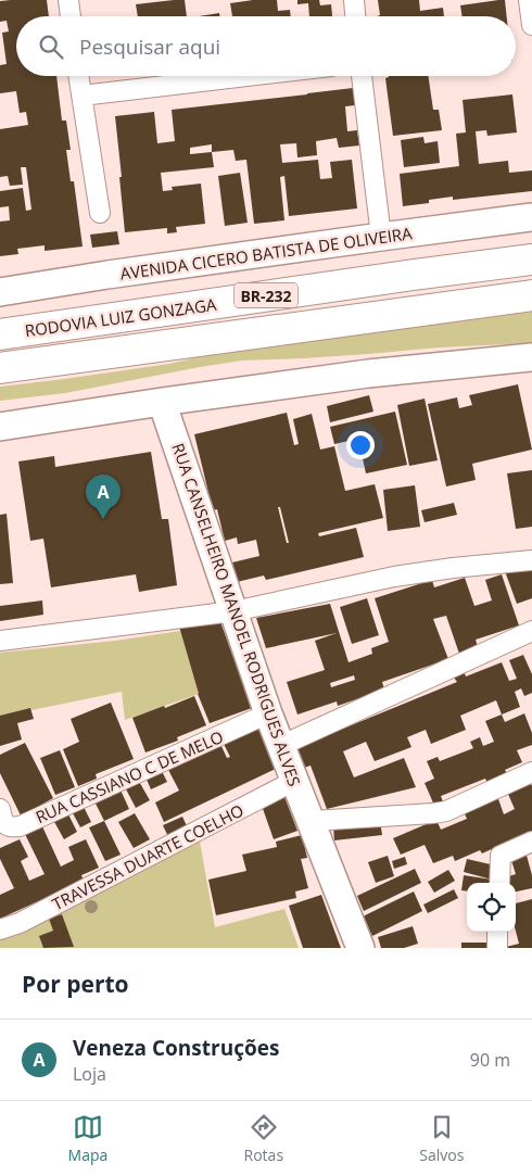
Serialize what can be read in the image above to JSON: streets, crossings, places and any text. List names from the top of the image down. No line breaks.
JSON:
{"streets":{"highway":["BR-232","RODOVIA LUIZ GONZAGA"],"main road":["AVENIDA CICERO BATISTA DE OLIVEIRA","RUA CANSELHEIRO MANOEL RODRIGUES ALVES"],"street":["RUA CASSIANO C DE MELO","TRAVESSA DUARTE COELHO"]},"crossings":[["RUA CANSELHEIRO MANOEL RODRIGUES ALVES","RUA CASSIANO C DE MELO"],["RUA CANSELHEIRO MANOEL RODRIGUES ALVES","TRAVESSA DUARTE COELHO"]],"page":{"search":"Pesquisar aqui","pins":"A","heading":"Por perto","list":[{"mark":"A","name":"Veneza Construções","note":"Loja","value":"90 m"}],"nav":["Mapa","Rotas","Salvos"]}}
